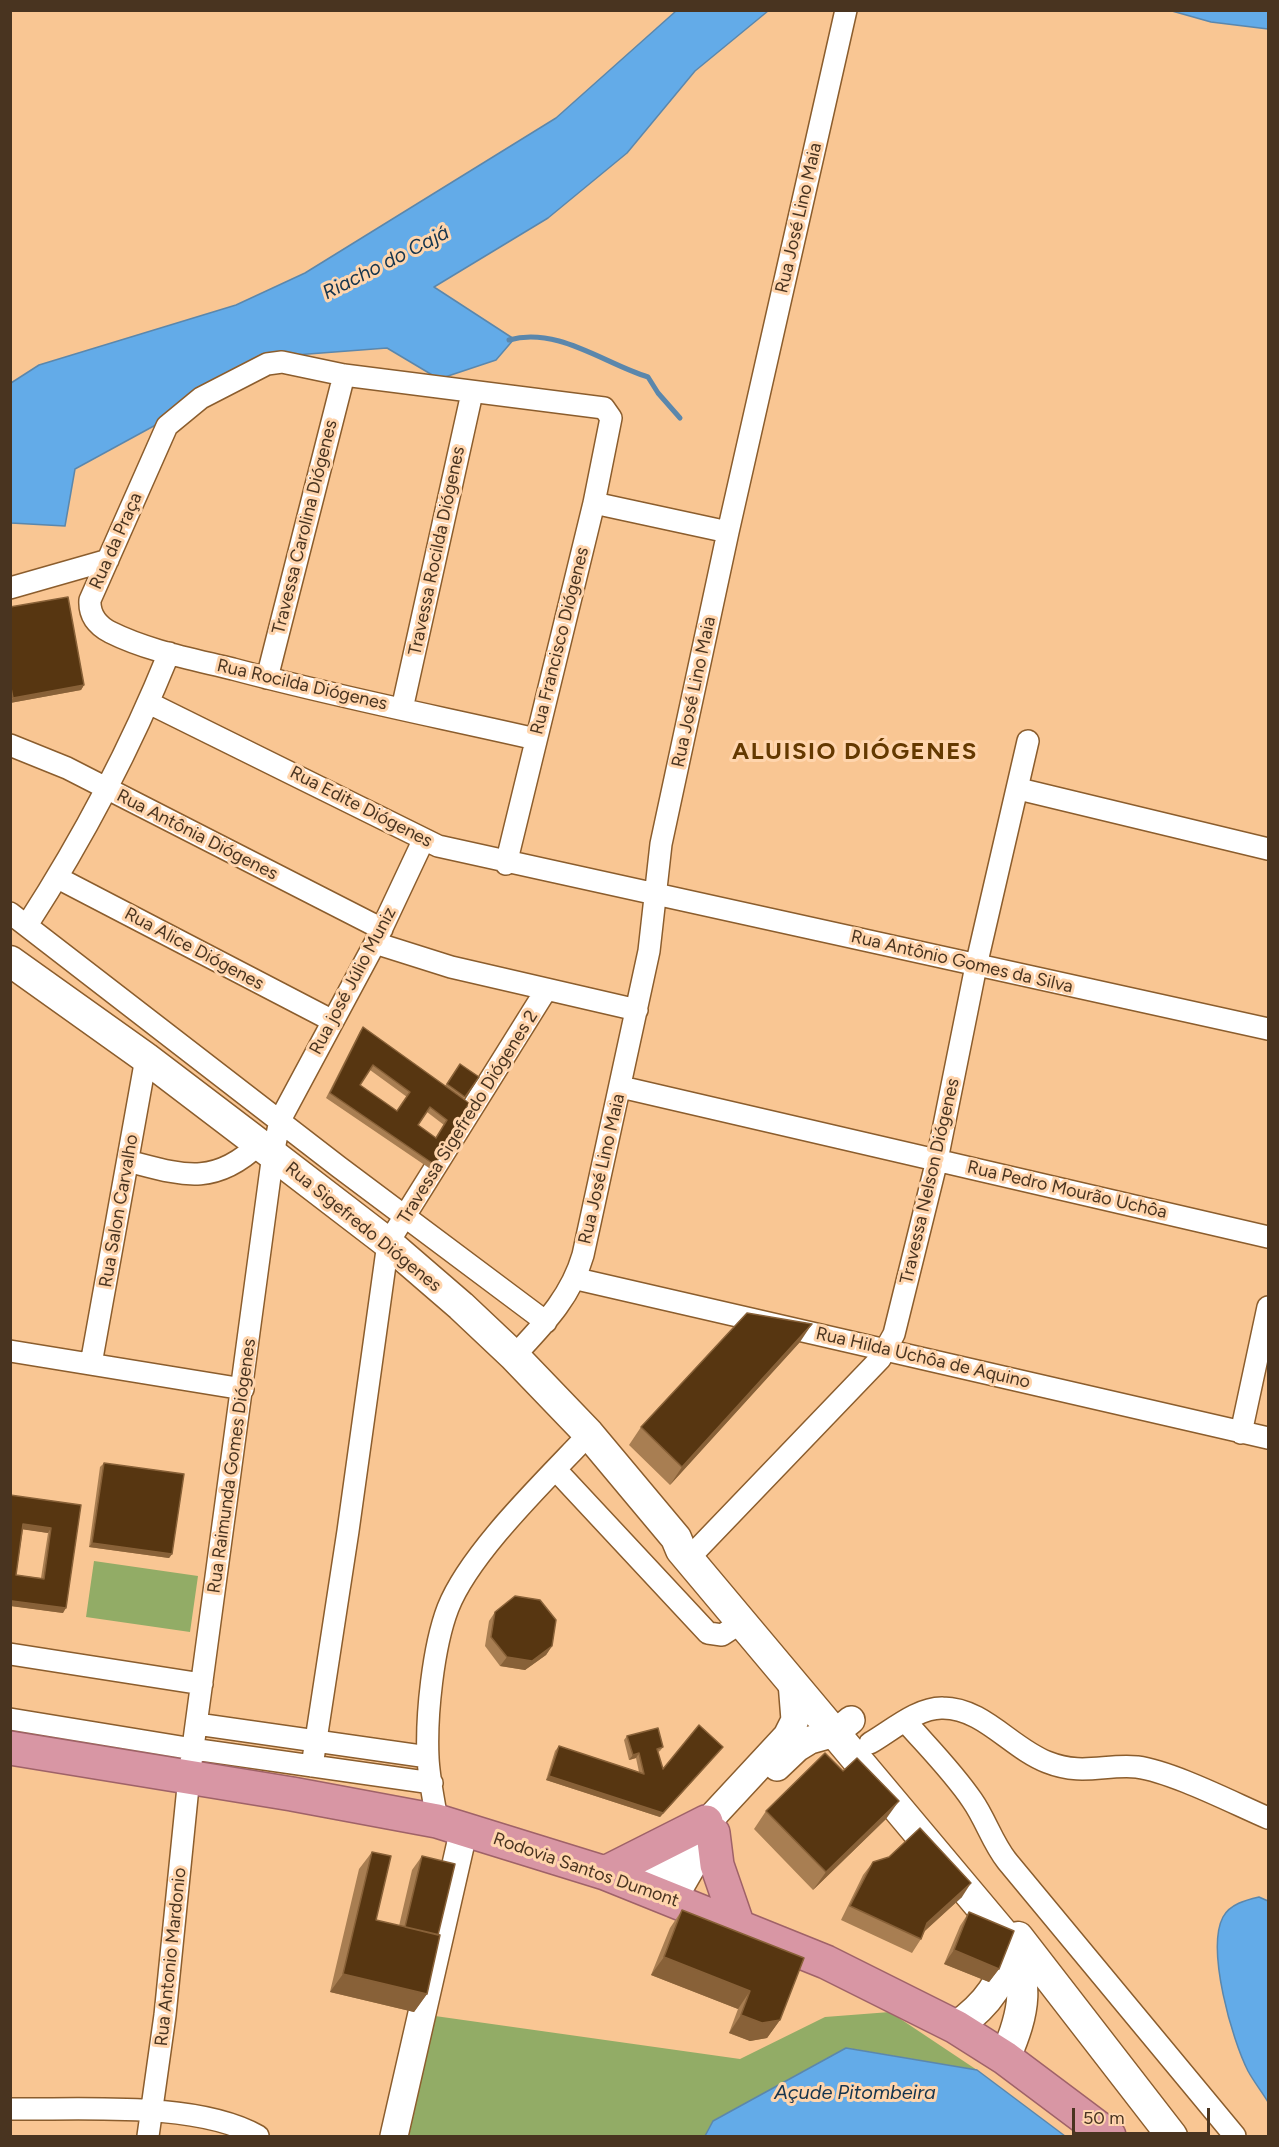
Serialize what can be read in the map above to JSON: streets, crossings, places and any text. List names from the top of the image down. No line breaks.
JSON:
{"streets":{"highway":["Rodovia Santos Dumont"],"main road":["Rua Sigefredo Diógenes"],"street":["Rua José Lino Maia","Travessa Carolina Diógenes","Rua da Praça","Travessa Rocilda Diógenes","Rua Francisco Diógenes","Rua Rocilda Diógenes","Rua Edite Diógenes","Rua Antônia Diógenes","Rua Alice Diógenes","Rua Antônio Gomes da Silva","Rua josé Júlio Muniz","Travessa Sigefredo Diógenes 2","Travessa Nelson Diógenes","Rua Pedro Mourão Uchôa","Rua Salon Carvalho","Rua Hilda Uchôa de Aquino","Rua Raimunda Gomes Diógenes","Rua Antonio Mardonio"]},"crossings":[["Rua José Lino Maia","Rua Edite Diógenes"],["Rua José Lino Maia","Rua Antônia Diógenes"],["Rua José Lino Maia","Rua Antônio Gomes da Silva"],["Rua José Lino Maia","Rua Pedro Mourão Uchôa"],["Rua José Lino Maia","Rua Sigefredo Diógenes"],["Rua José Lino Maia","Rua Hilda Uchôa de Aquino"],["Travessa Carolina Diógenes","Rua da Praça"],["Travessa Carolina Diógenes","Rua Rocilda Diógenes"],["Rua da Praça","Travessa Rocilda Diógenes"],["Rua da Praça","Rua Francisco Diógenes"],["Rua da Praça","Rua Rocilda Diógenes"],["Travessa Rocilda Diógenes","Rua Rocilda Diógenes"],["Rua Francisco Diógenes","Rua Rocilda Diógenes"],["Rua Francisco Diógenes","Rua Edite Diógenes"],["Rua Edite Diógenes","Rua Antônio Gomes da Silva"],["Rua Edite Diógenes","Rua josé Júlio Muniz"],["Rua Antônia Diógenes","Rua josé Júlio Muniz"],["Rua Antônia Diógenes","Travessa Sigefredo Diógenes 2"],["Rua Alice Diógenes","Rua josé Júlio Muniz"],["Rua Antônio Gomes da Silva","Travessa Nelson Diógenes"],["Rua josé Júlio Muniz","Rua Sigefredo Diógenes"],["Rua josé Júlio Muniz","Rua Raimunda Gomes Diógenes"],["Travessa Sigefredo Diógenes 2","Rua Sigefredo Diógenes"],["Travessa Nelson Diógenes","Rua Pedro Mourão Uchôa"],["Travessa Nelson Diógenes","Rua Sigefredo Diógenes"],["Travessa Nelson Diógenes","Rua Hilda Uchôa de Aquino"],["Rua Salon Carvalho","Rua Sigefredo Diógenes"],["Rua Sigefredo Diógenes","Rua Raimunda Gomes Diógenes"],["Rua Raimunda Gomes Diógenes","Rodovia Santos Dumont"],["Rua Raimunda Gomes Diógenes","Rua Antonio Mardonio"],["Rodovia Santos Dumont","Rua Antonio Mardonio"]],"districts":["ALUISIO DIÓGENES"],"water":["Riacho do Cajá","Açude Pitombeira"],"scale_bar":"50 m"}
